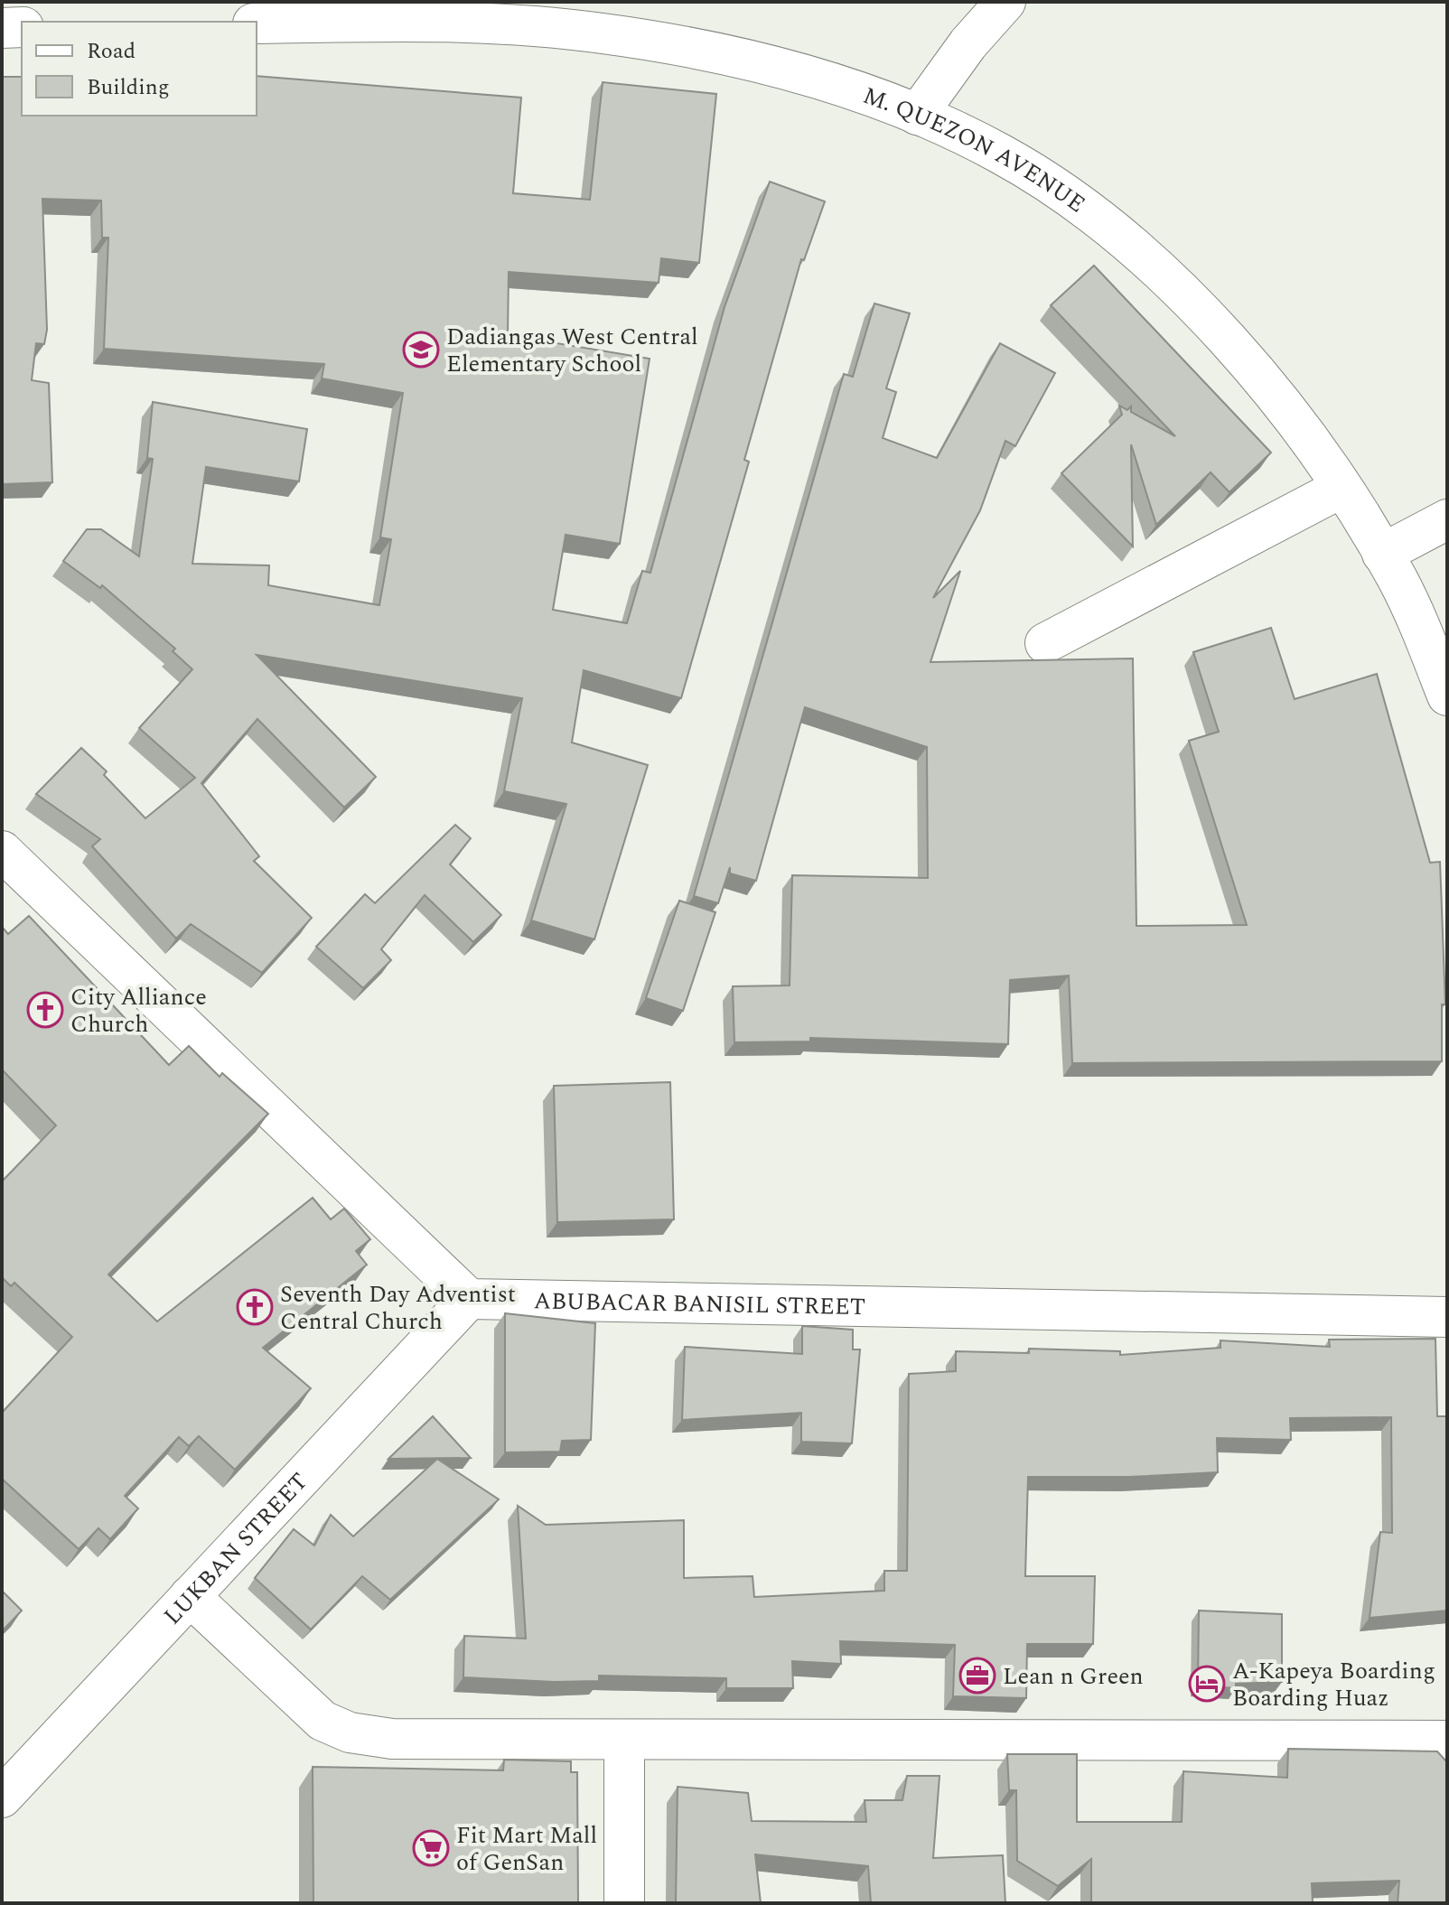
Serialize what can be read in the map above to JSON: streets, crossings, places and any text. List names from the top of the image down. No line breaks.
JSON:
{"streets":{"street":["M. QUEZON AVENUE","ABUBACAR BANISIL STREET","LUKBAN STREET"]},"crossings":[["ABUBACAR BANISIL STREET","LUKBAN STREET"]],"places":{"school or university":["Dadiangas West Central Elementary School"],"church":["City Alliance Church","Seventh Day Adventist Central Church"],"office":["Lean n Green"],"hotel":["A-Kapeya Boarding Boarding Huaz"],"supermarket":["Fit Mart Mall of GenSan"]},"legend":["Road","Building"]}
